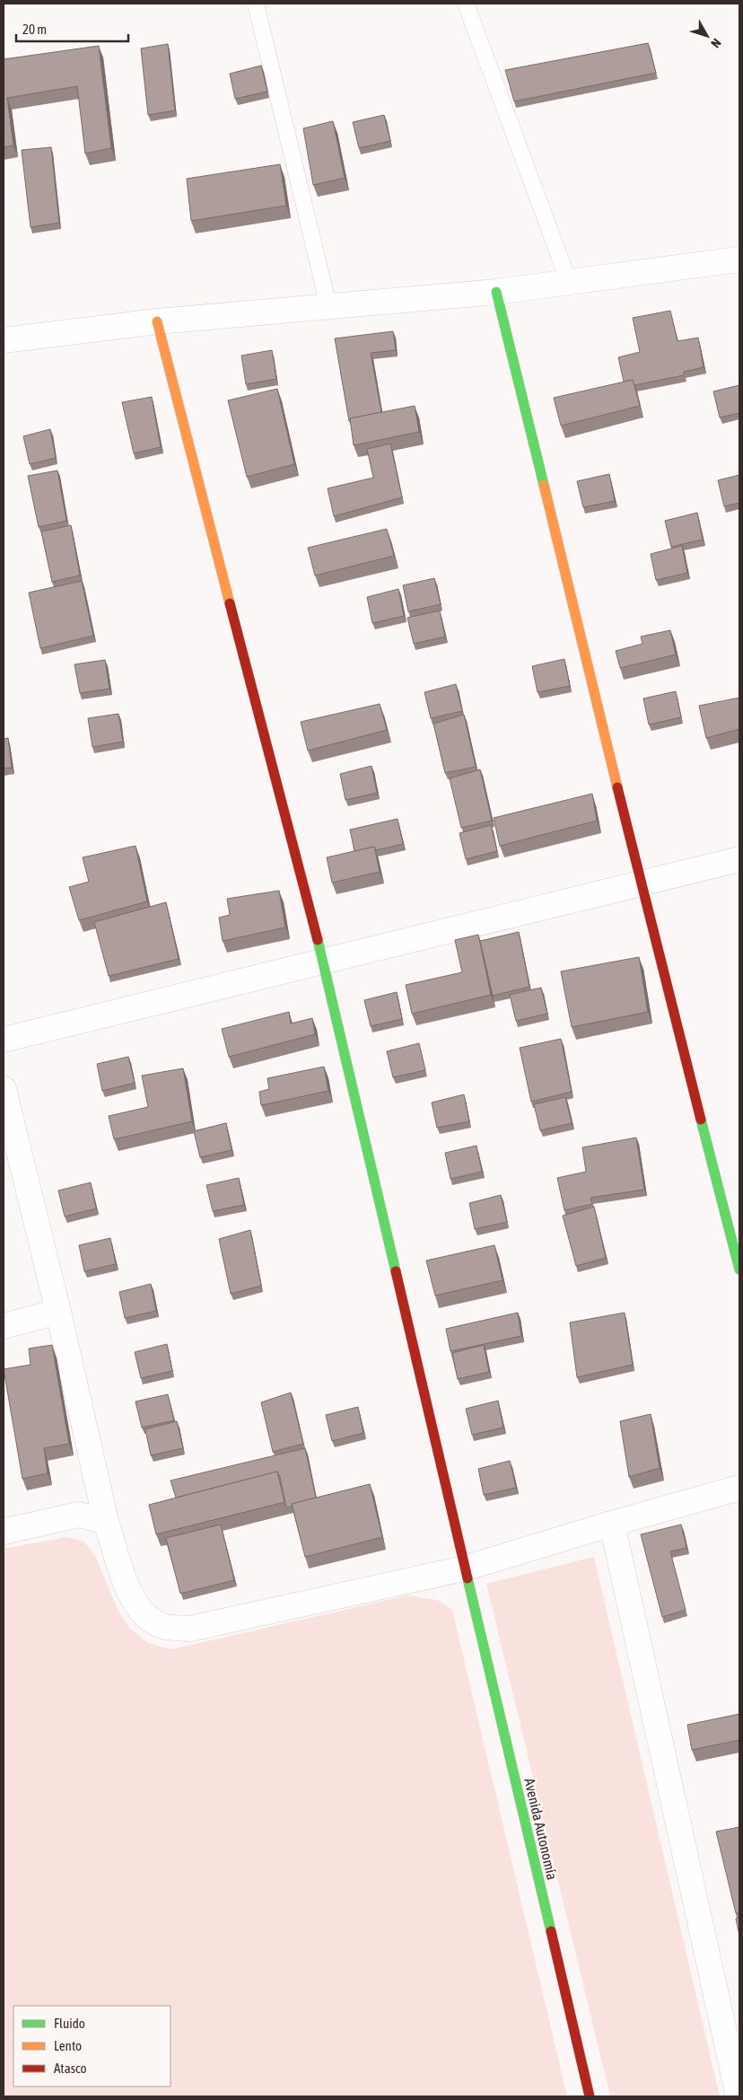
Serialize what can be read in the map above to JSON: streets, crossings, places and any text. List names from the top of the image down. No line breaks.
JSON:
{"streets":{"street":["Avenida Autonomía"]},"legend":["Fluido","Lento","Atasco"],"scale_bar":"20 m","north":"bottom right"}
